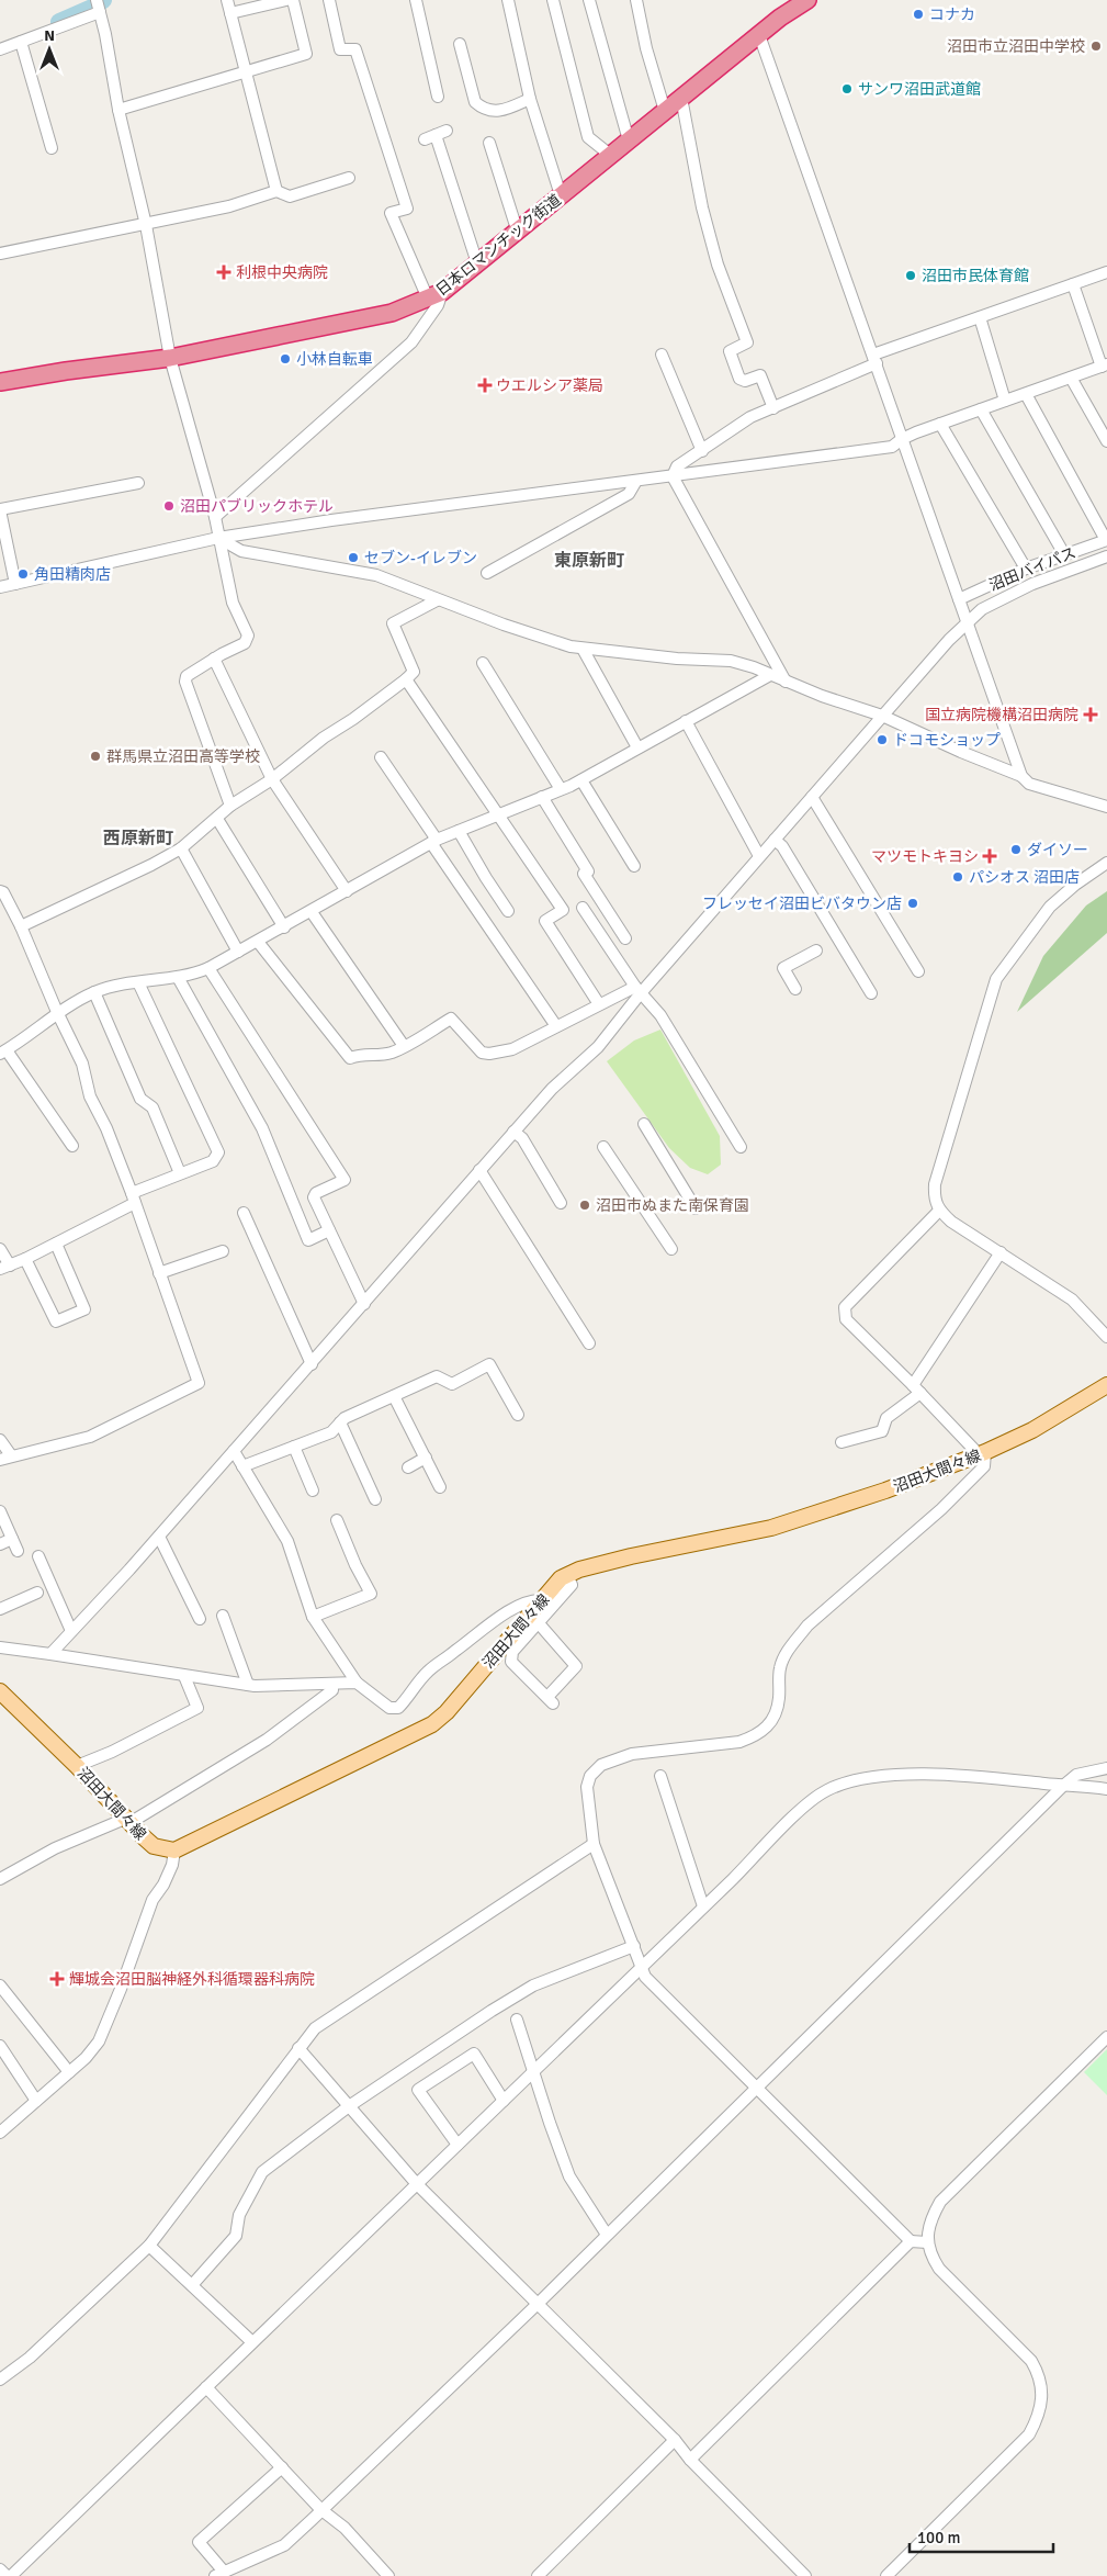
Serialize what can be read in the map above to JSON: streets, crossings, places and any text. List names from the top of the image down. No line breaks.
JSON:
{"streets":{"highway":["日本ロマンチック街道"],"main road":["沼田大間々線"],"street":["沼田バイパス"]},"districts":["東原新町","西原新町"],"places":{"other":["コナカ","沼田市立沼田中学校","サンワ沼田武道館","沼田市民体育館","小林自転車","沼田パブリックホテル","セブン-イレブン","角田精肉店","ドコモショップ","群馬県立沼田高等学校","ダイソー","パシオス 沼田店","フレッセイ沼田ビバタウン店","沼田市ぬまた南保育園"],"health":["利根中央病院","ウエルシア薬局","国立病院機構沼田病院","マツモトキヨシ","輝城会沼田脳神経外科循環器科病院"]},"scale_bar":"100 m","north":"top"}
